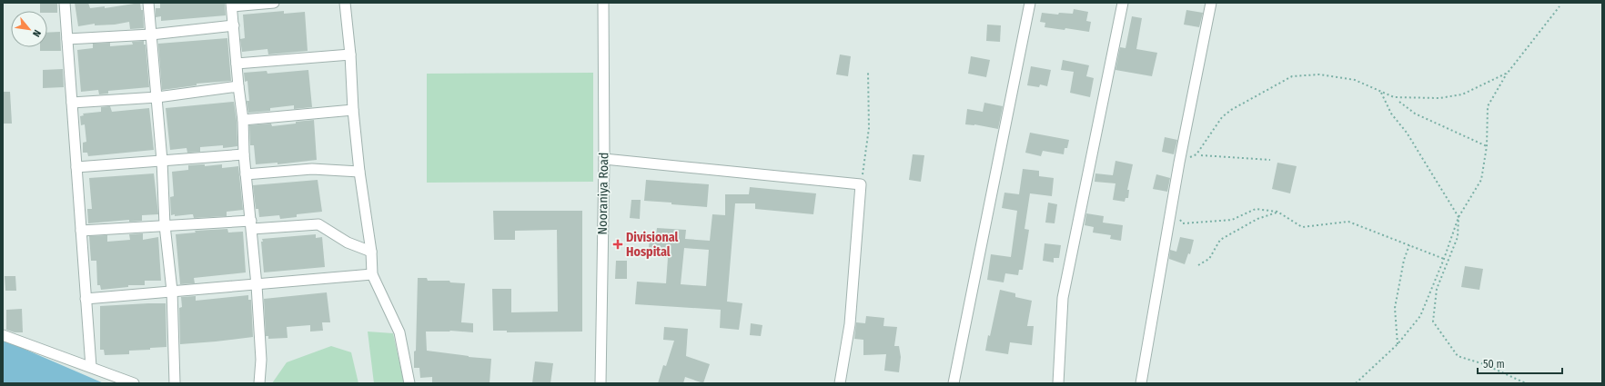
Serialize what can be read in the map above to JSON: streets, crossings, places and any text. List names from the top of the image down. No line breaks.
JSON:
{"streets":{"street":["Nooraniya Road"]},"places":{"health":["Divisional Hospital"]},"scale_bar":"50 m","north":"bottom right"}
